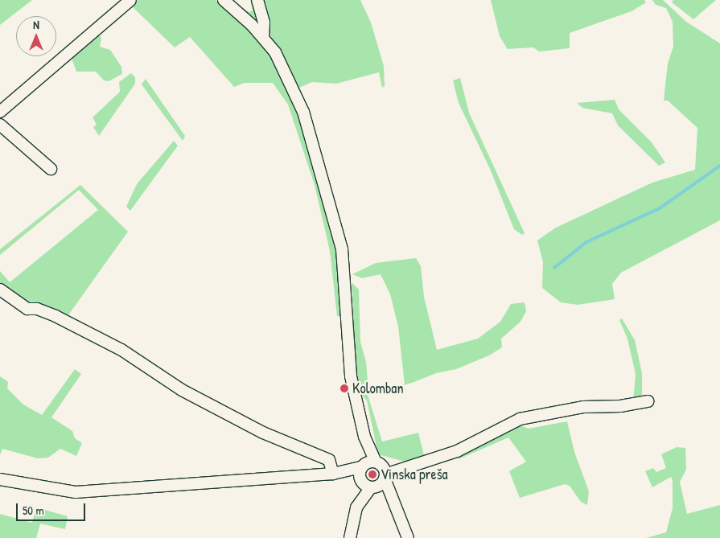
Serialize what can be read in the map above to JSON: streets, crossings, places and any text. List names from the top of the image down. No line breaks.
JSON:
{"places":["Kolomban","Vinska preša"],"scale_bar":"50 m","north":"top"}
